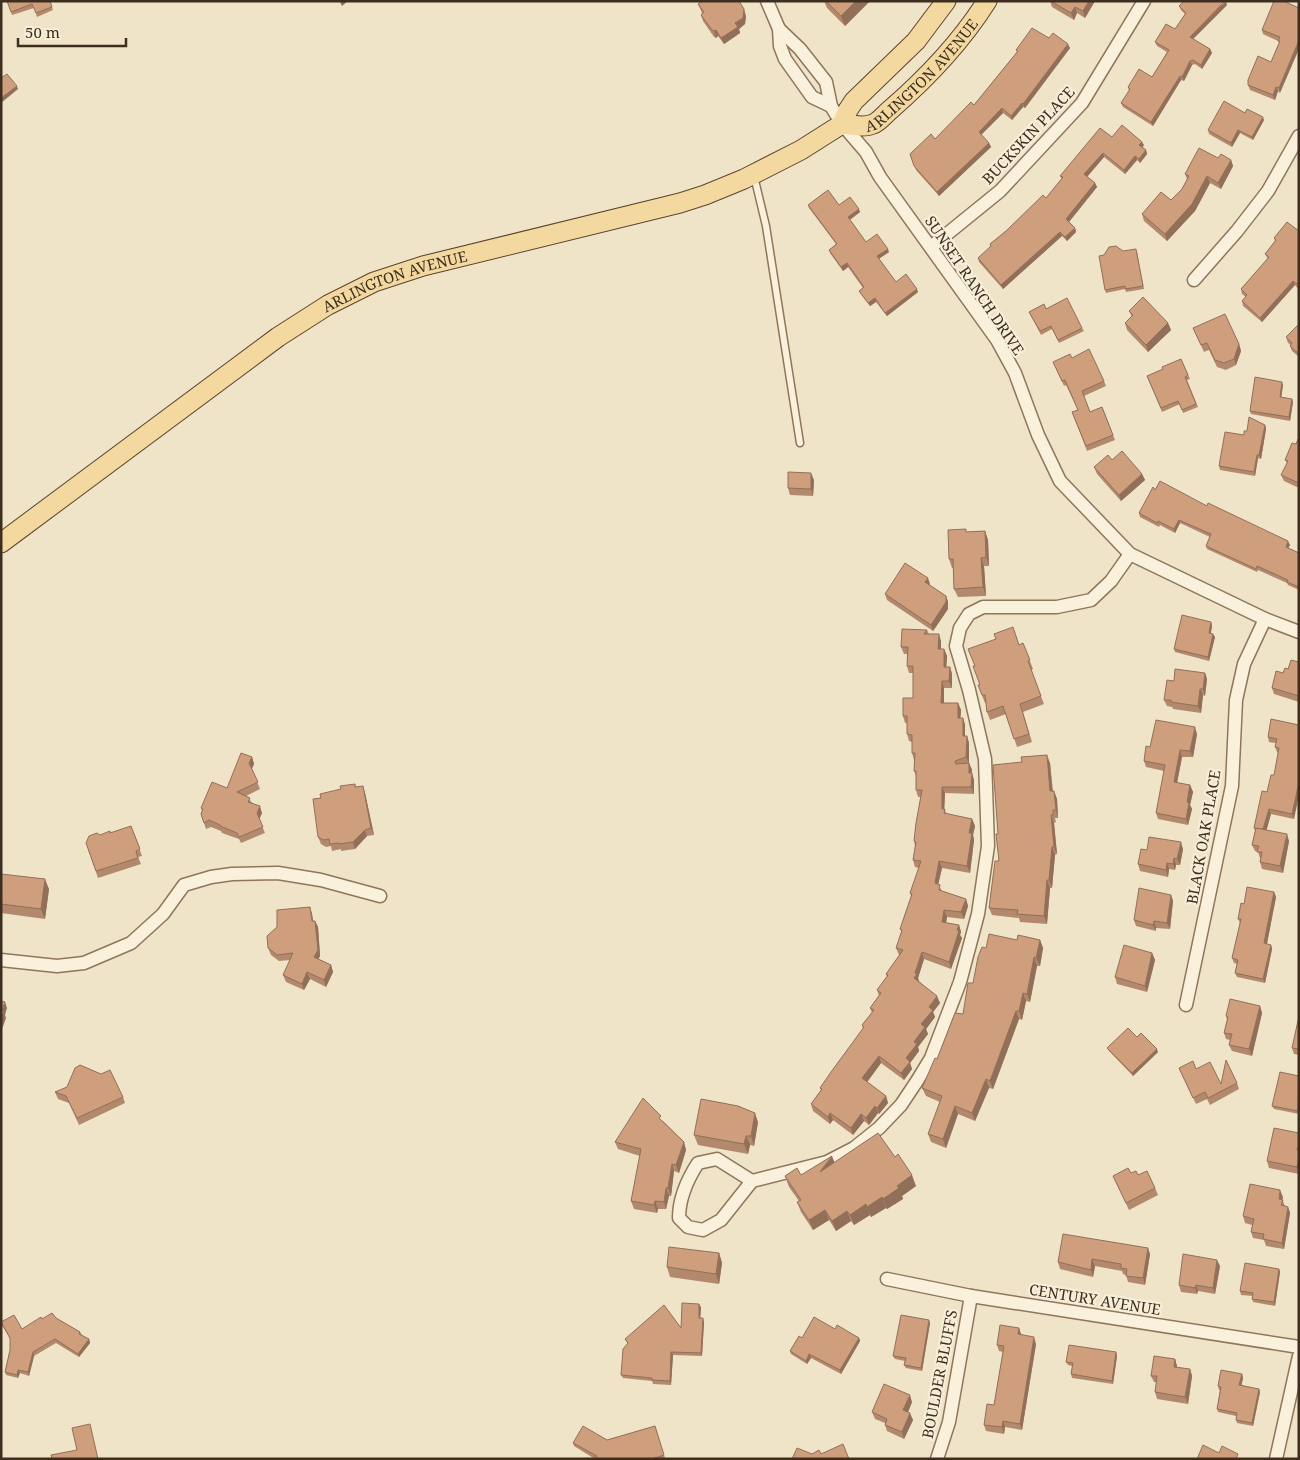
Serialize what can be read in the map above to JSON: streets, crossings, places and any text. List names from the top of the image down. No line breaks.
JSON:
{"streets":{"main road":["ARLINGTON AVENUE"],"street":["BUCKSKIN PLACE","SUNSET RANCH DRIVE","BLACK OAK PLACE","CENTURY AVENUE","BOULDER BLUFFS"]},"crossings":[["ARLINGTON AVENUE","SUNSET RANCH DRIVE"],["BUCKSKIN PLACE","SUNSET RANCH DRIVE"],["SUNSET RANCH DRIVE","BLACK OAK PLACE"],["CENTURY AVENUE","BOULDER BLUFFS"]],"scale_bar":"50 m"}
